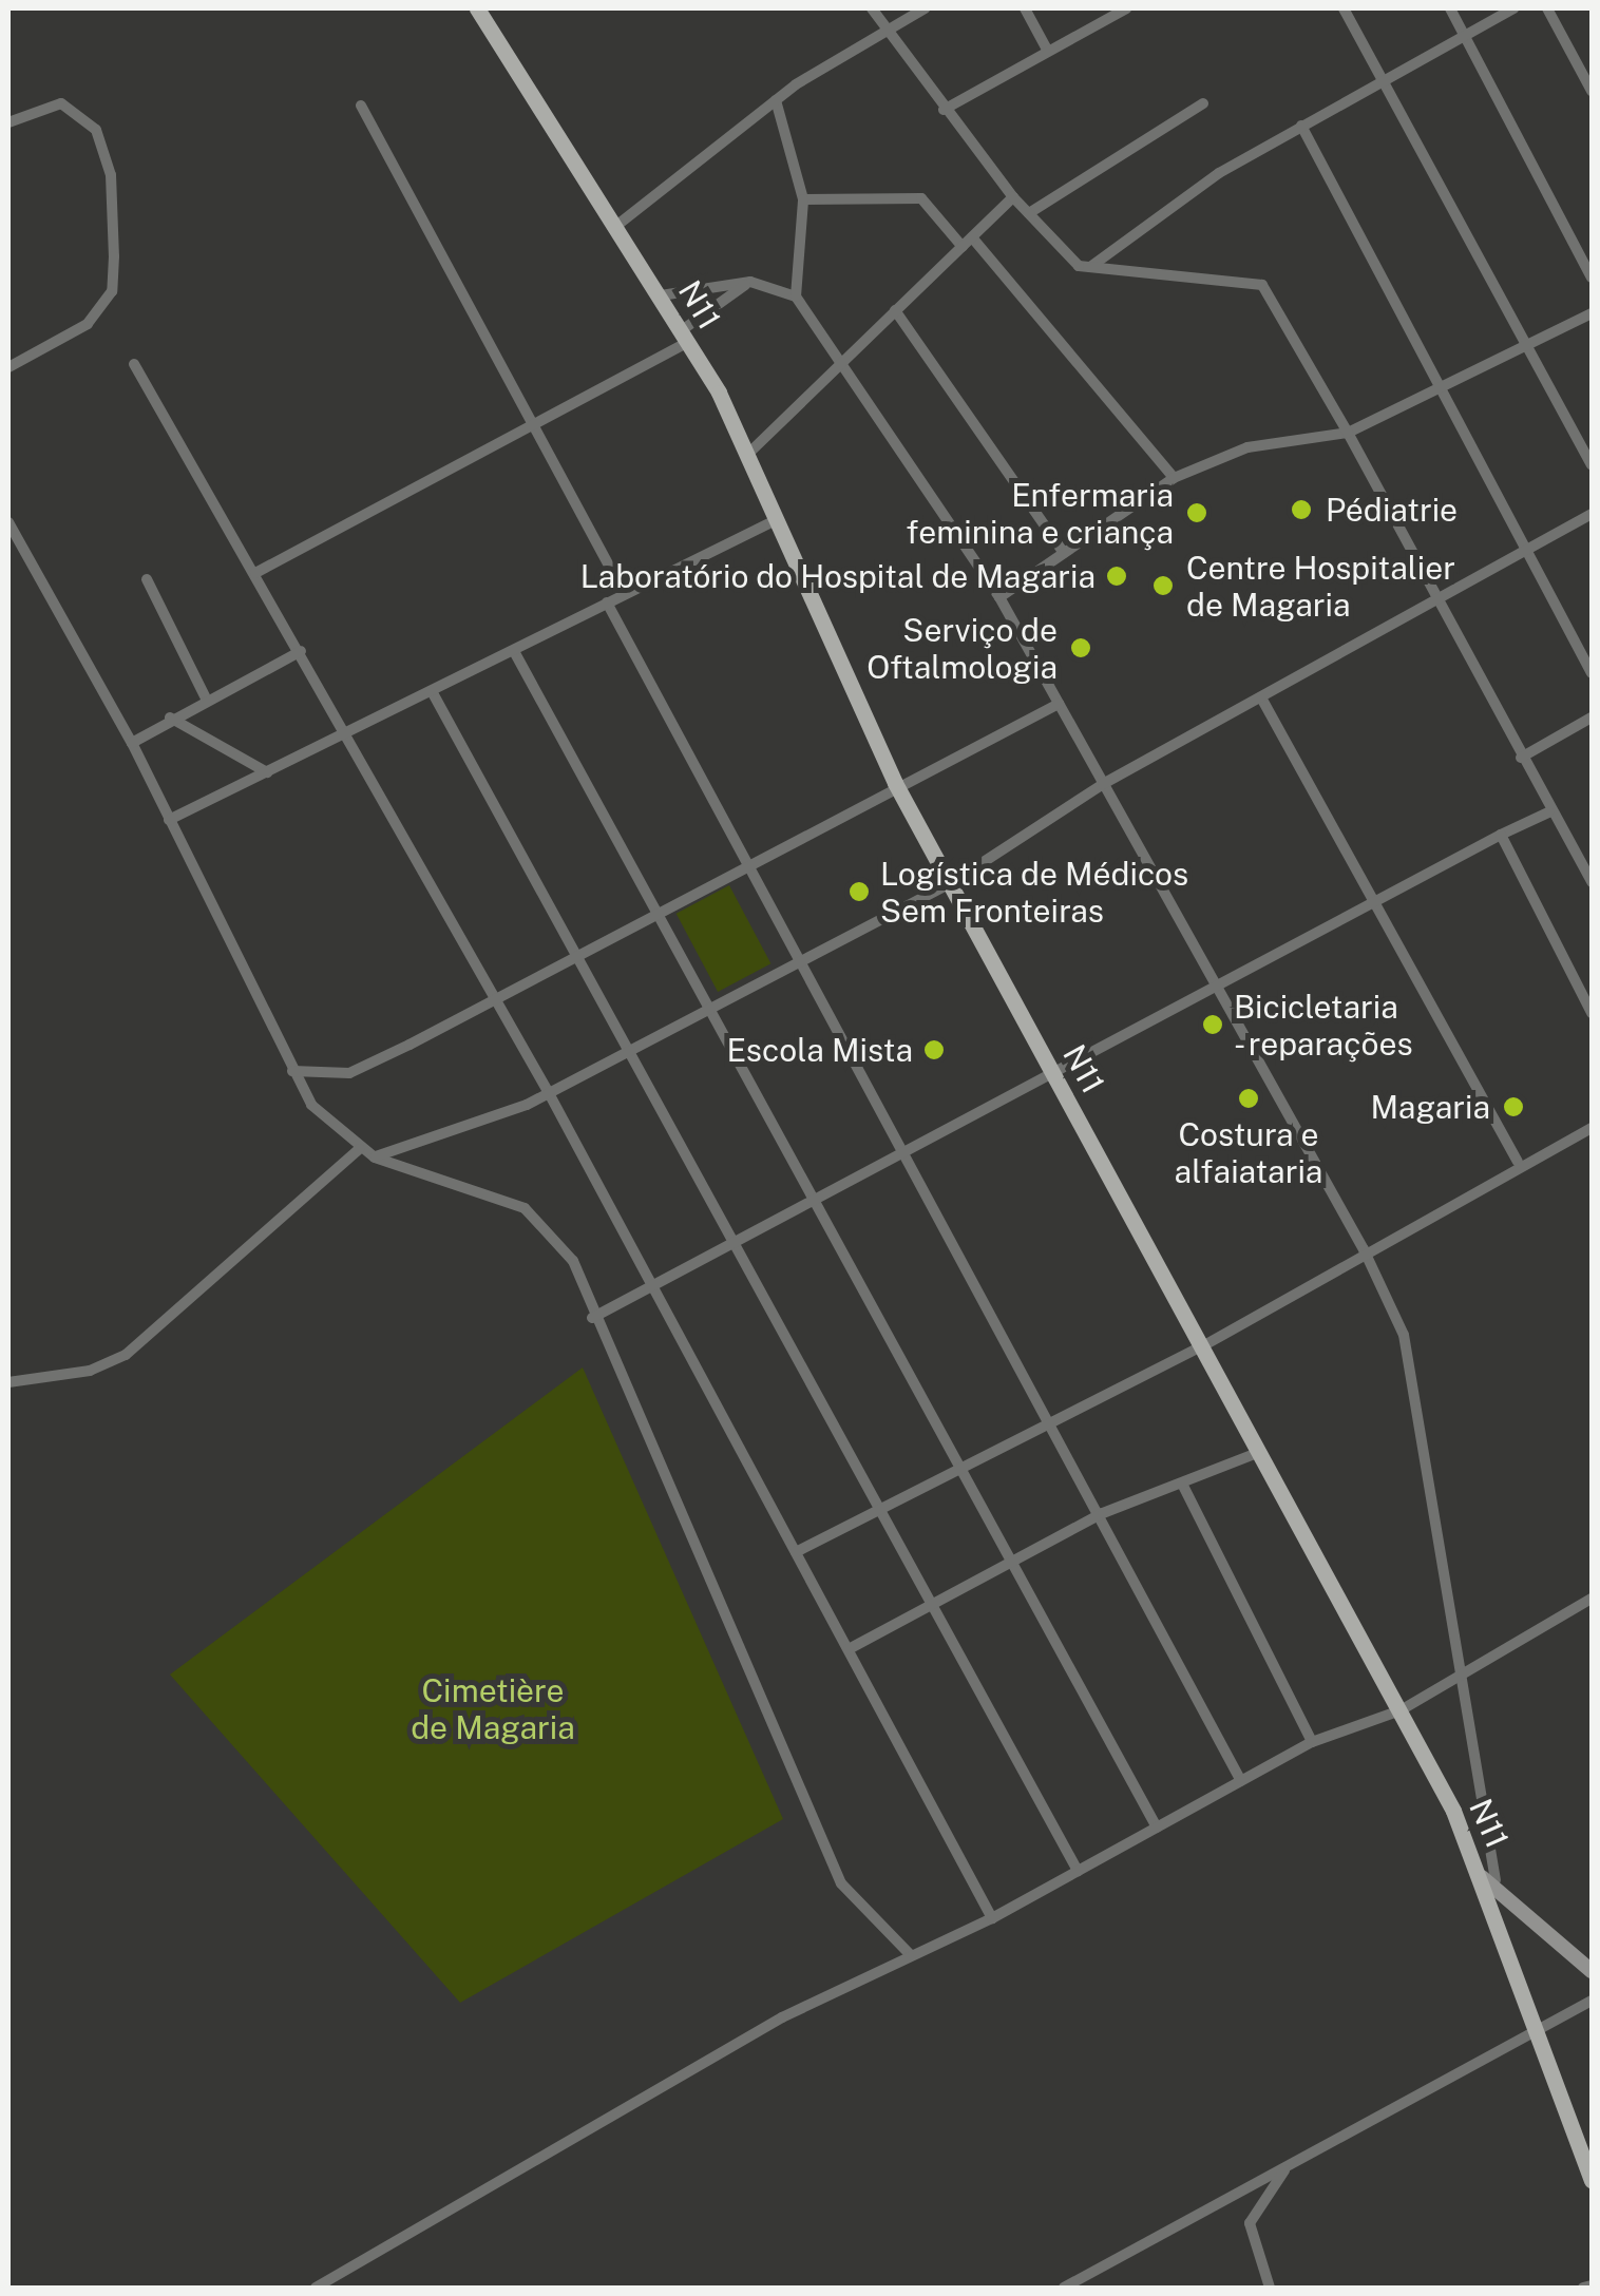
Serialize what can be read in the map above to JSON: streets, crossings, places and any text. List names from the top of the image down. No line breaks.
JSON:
{"streets":{"main road":["N11"]},"parks":["Cimetière de Magaria"],"places":["Pédiatrie","Enfermaria feminina e criança","Laboratório do Hospital de Magaria","Centre Hospitalier de Magaria","Serviço de Oftalmologia","Logística de Médicos Sem Fronteiras","Bicicletaria - reparações","Escola Mista","Costura e alfaiataria","Magaria"]}
